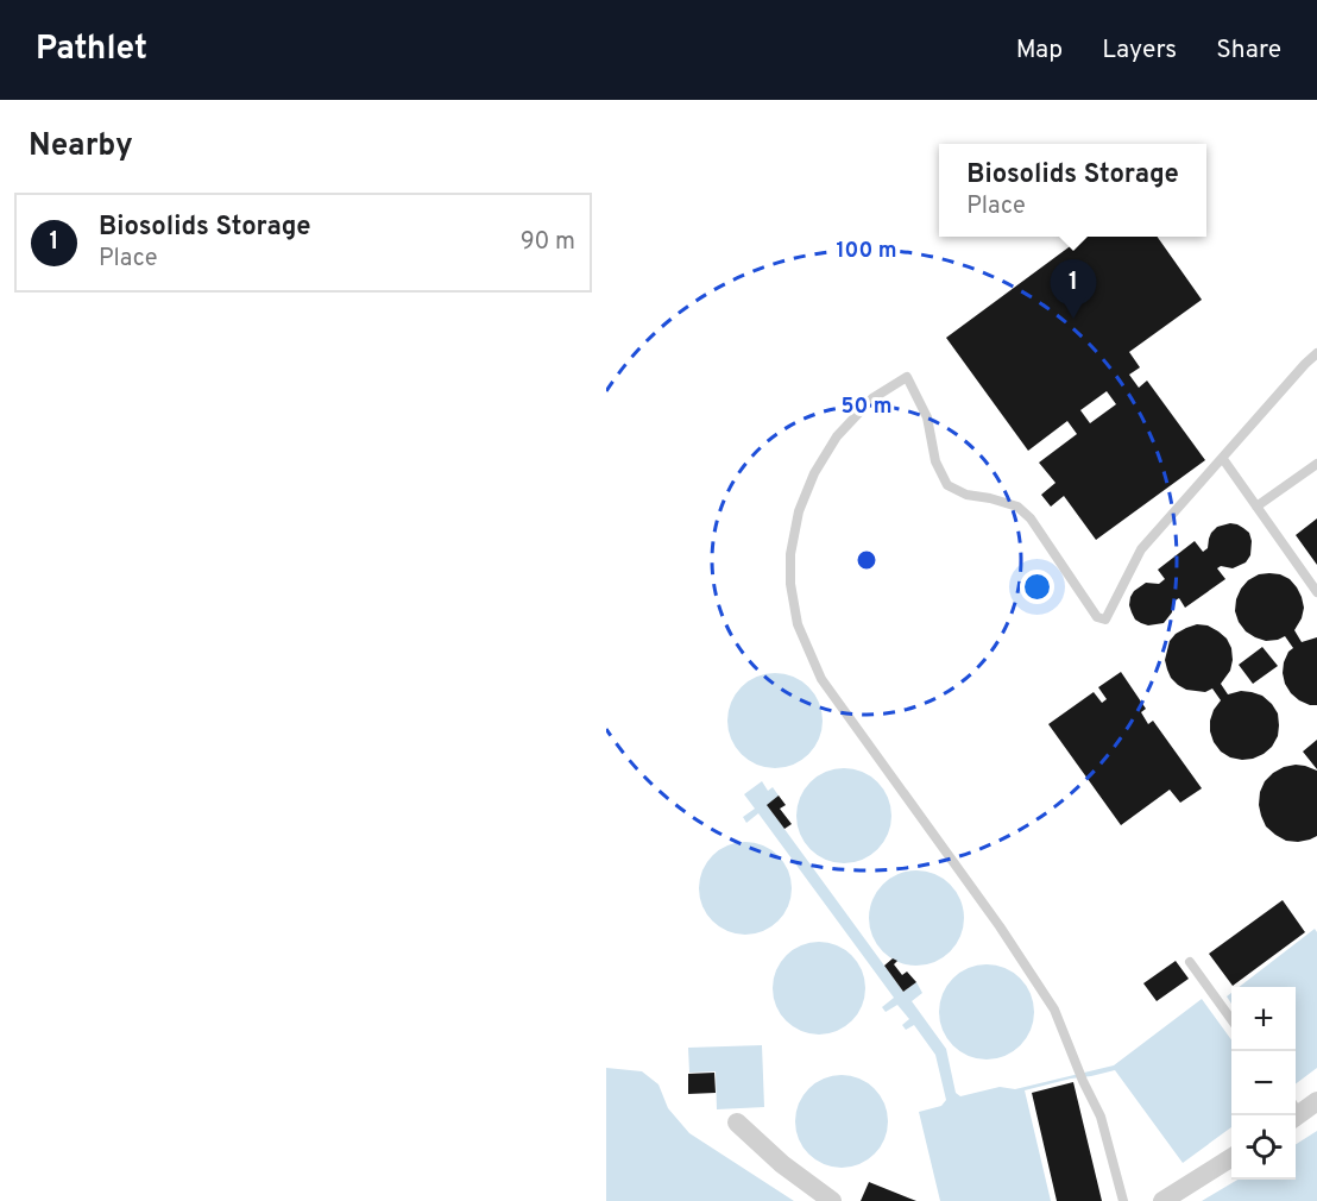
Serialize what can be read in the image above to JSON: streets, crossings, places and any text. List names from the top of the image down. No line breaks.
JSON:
{"page":{"header":"Pathlet","nav":["Map","Layers","Share"],"heading":"Nearby","popup":["Biosolids Storage","Place"],"list":[{"mark":"1","name":"Biosolids Storage","note":"Place","value":"90 m"}],"pins":"1","map_buttons":["+","−"]},"rings":["100 m","50 m"]}
